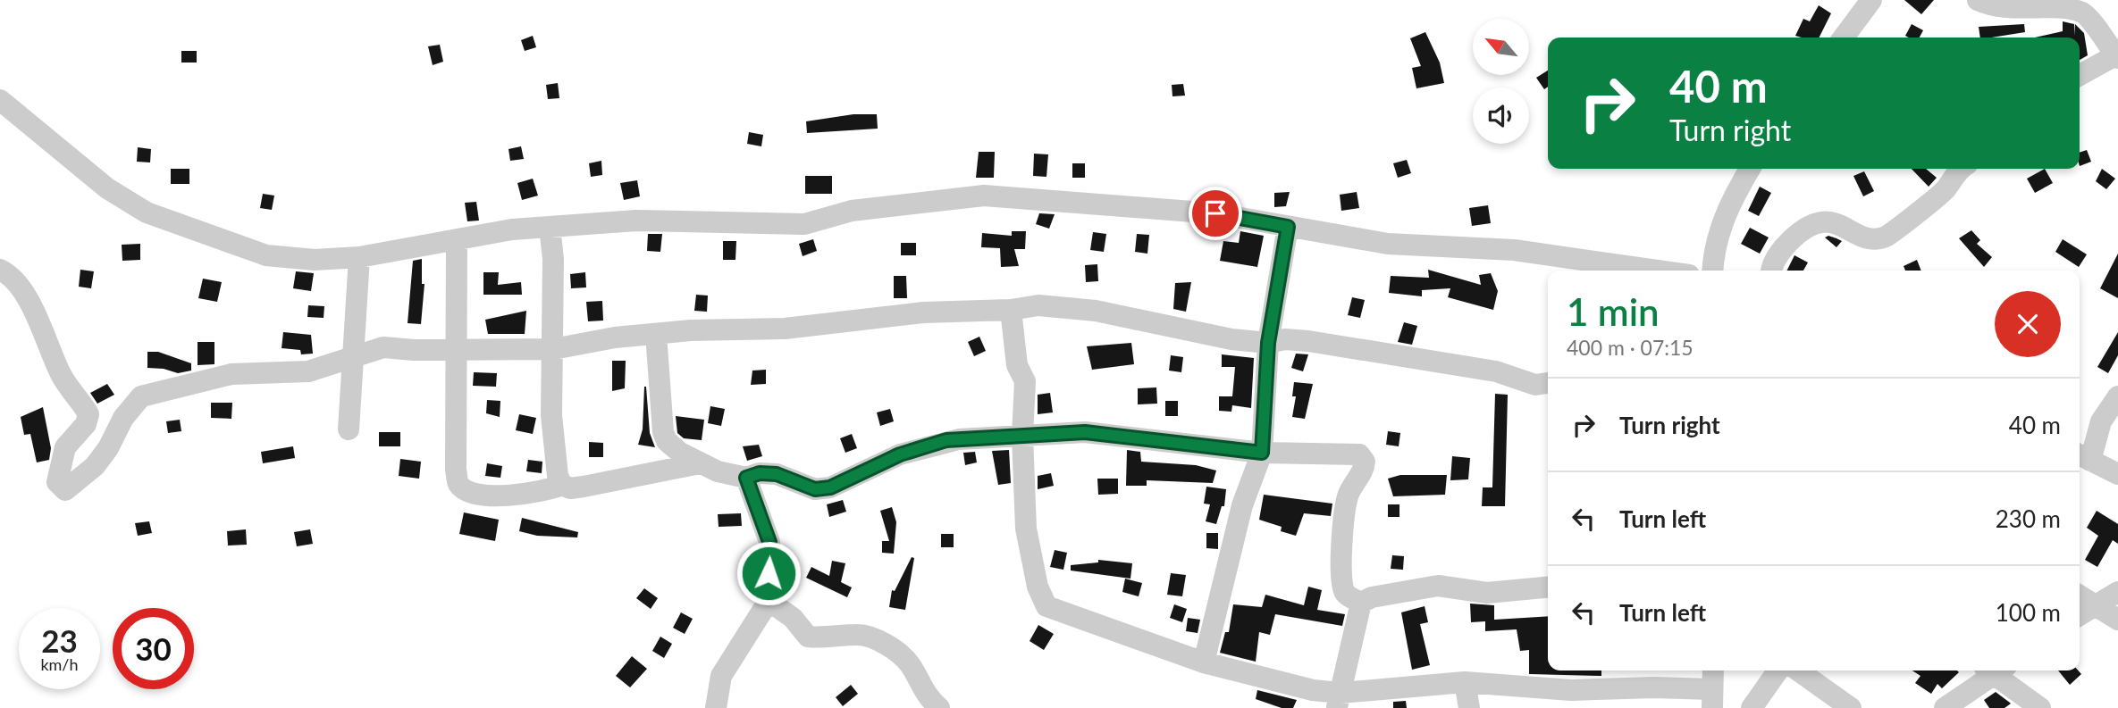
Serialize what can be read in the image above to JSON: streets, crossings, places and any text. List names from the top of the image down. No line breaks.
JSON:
{"north":"top left","page":{"turn":["40 m","Turn right"],"heading":["1 min","400 m · 07:15"],"list":[{"name":"Turn right","value":"40 m"},{"name":"Turn left","value":"230 m"},{"name":"Turn left","value":"100 m"}],"speed":"23 km/h","limit":"30"}}
